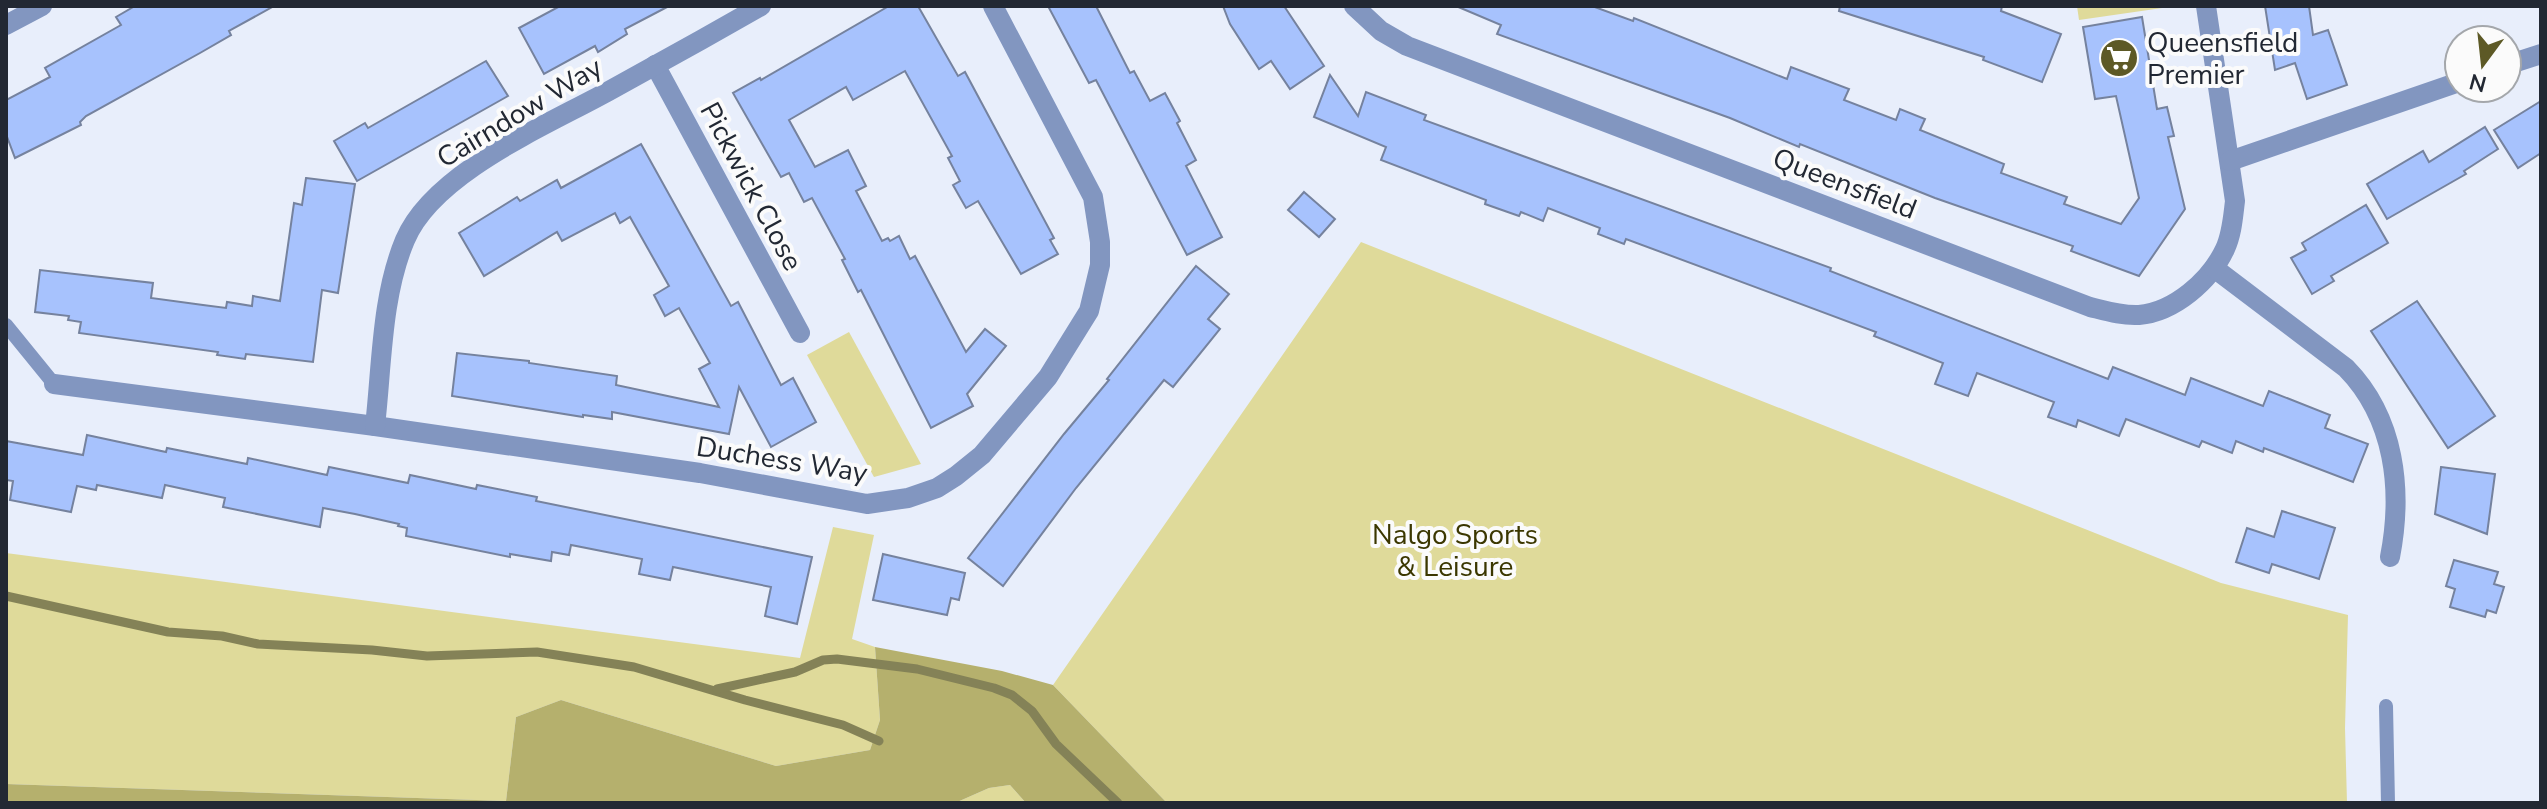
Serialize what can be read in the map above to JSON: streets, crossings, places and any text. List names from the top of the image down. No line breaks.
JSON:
{"streets":{"street":["Cairndow Way","Queensfield","Pickwick Close","Duchess Way"]},"crossings":[["Cairndow Way","Pickwick Close"],["Cairndow Way","Duchess Way"]],"parks":["Nalgo Sports & Leisure"],"places":{"supermarket":["Queensfield Premier"]},"north":"bottom"}
